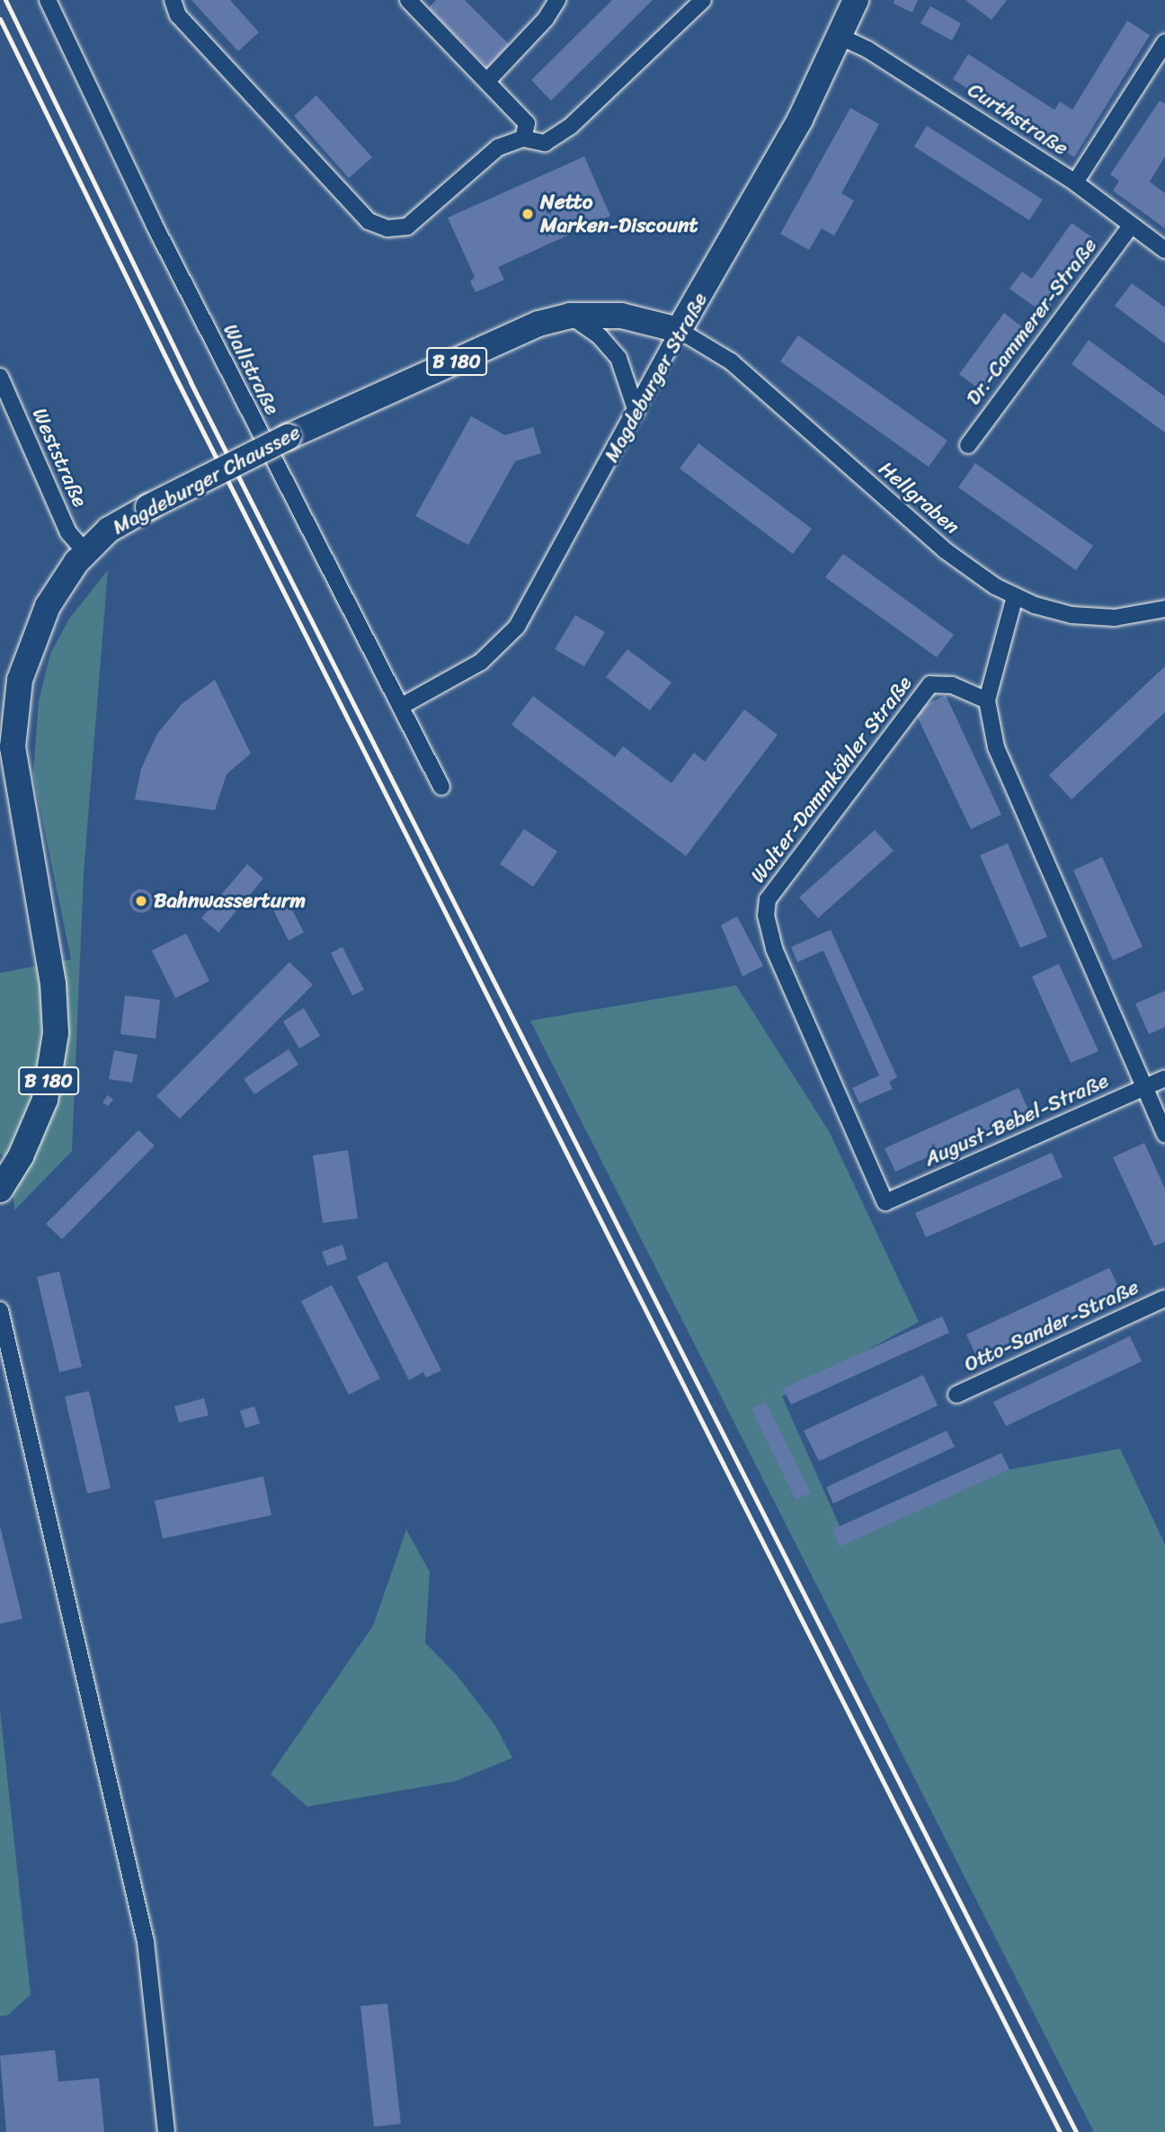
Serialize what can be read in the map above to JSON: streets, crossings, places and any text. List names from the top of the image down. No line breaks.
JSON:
{"streets":{"main road":["B 180","Magdeburger Straße","Magdeburger Chaussee"],"street":["Curthstraße","Dr.-Cammerer-Straße","Wallstraße","Weststraße","Hellgraben","Walter-Dammköhler Straße","August-Bebel-Straße","Otto-Sander-Straße"]},"crossings":[["Curthstraße","Dr.-Cammerer-Straße"],["Curthstraße","Magdeburger Straße"],["Wallstraße","Magdeburger Straße"],["Magdeburger Straße","Magdeburger Chaussee"],["Magdeburger Straße","Hellgraben"],["Weststraße","Magdeburger Chaussee"],["Magdeburger Chaussee","Hellgraben"],["Walter-Dammköhler Straße","August-Bebel-Straße"]],"places":["Netto Marken-Discount","Bahnwasserturm"]}
